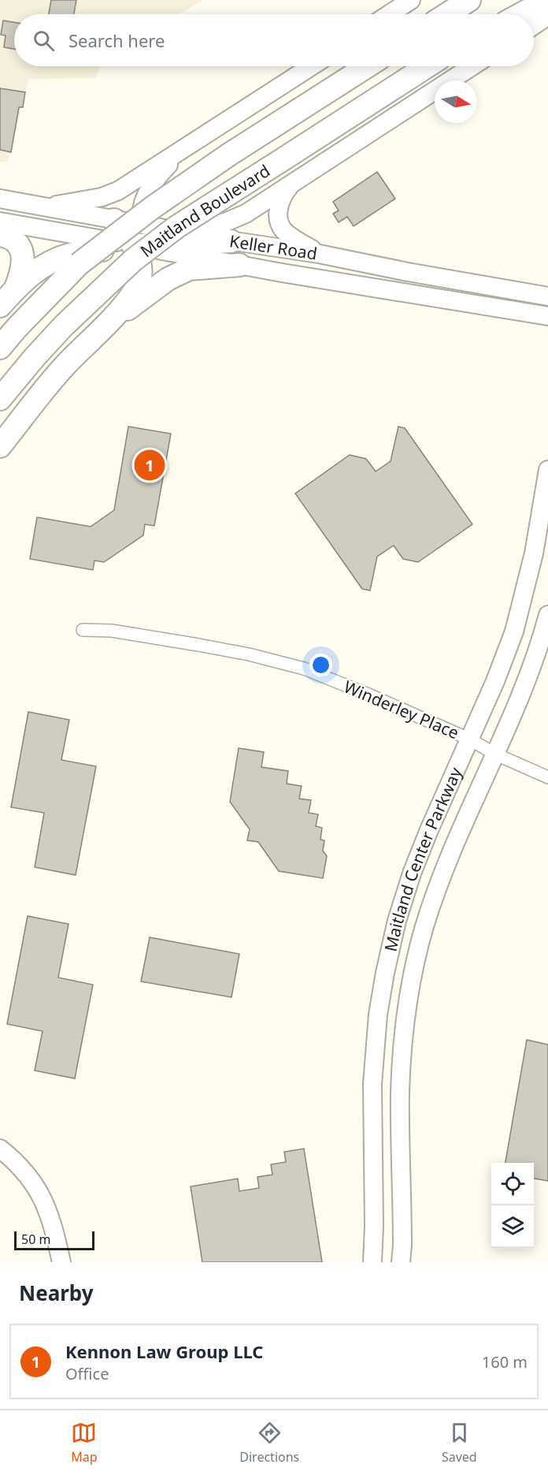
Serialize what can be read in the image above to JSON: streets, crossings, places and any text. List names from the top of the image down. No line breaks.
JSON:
{"streets":{"highway":["Maitland Boulevard"],"street":["Keller Road","Winderley Place","Maitland Center Parkway"]},"crossings":[["Winderley Place","Maitland Center Parkway"]],"scale_bar":"50 m","north":"right","page":{"search":"Search here","pins":"1","scale":"50 m","heading":"Nearby","list":[{"mark":"1","name":"Kennon Law Group LLC","note":"Office","value":"160 m"}],"nav":["Map","Directions","Saved"]}}
